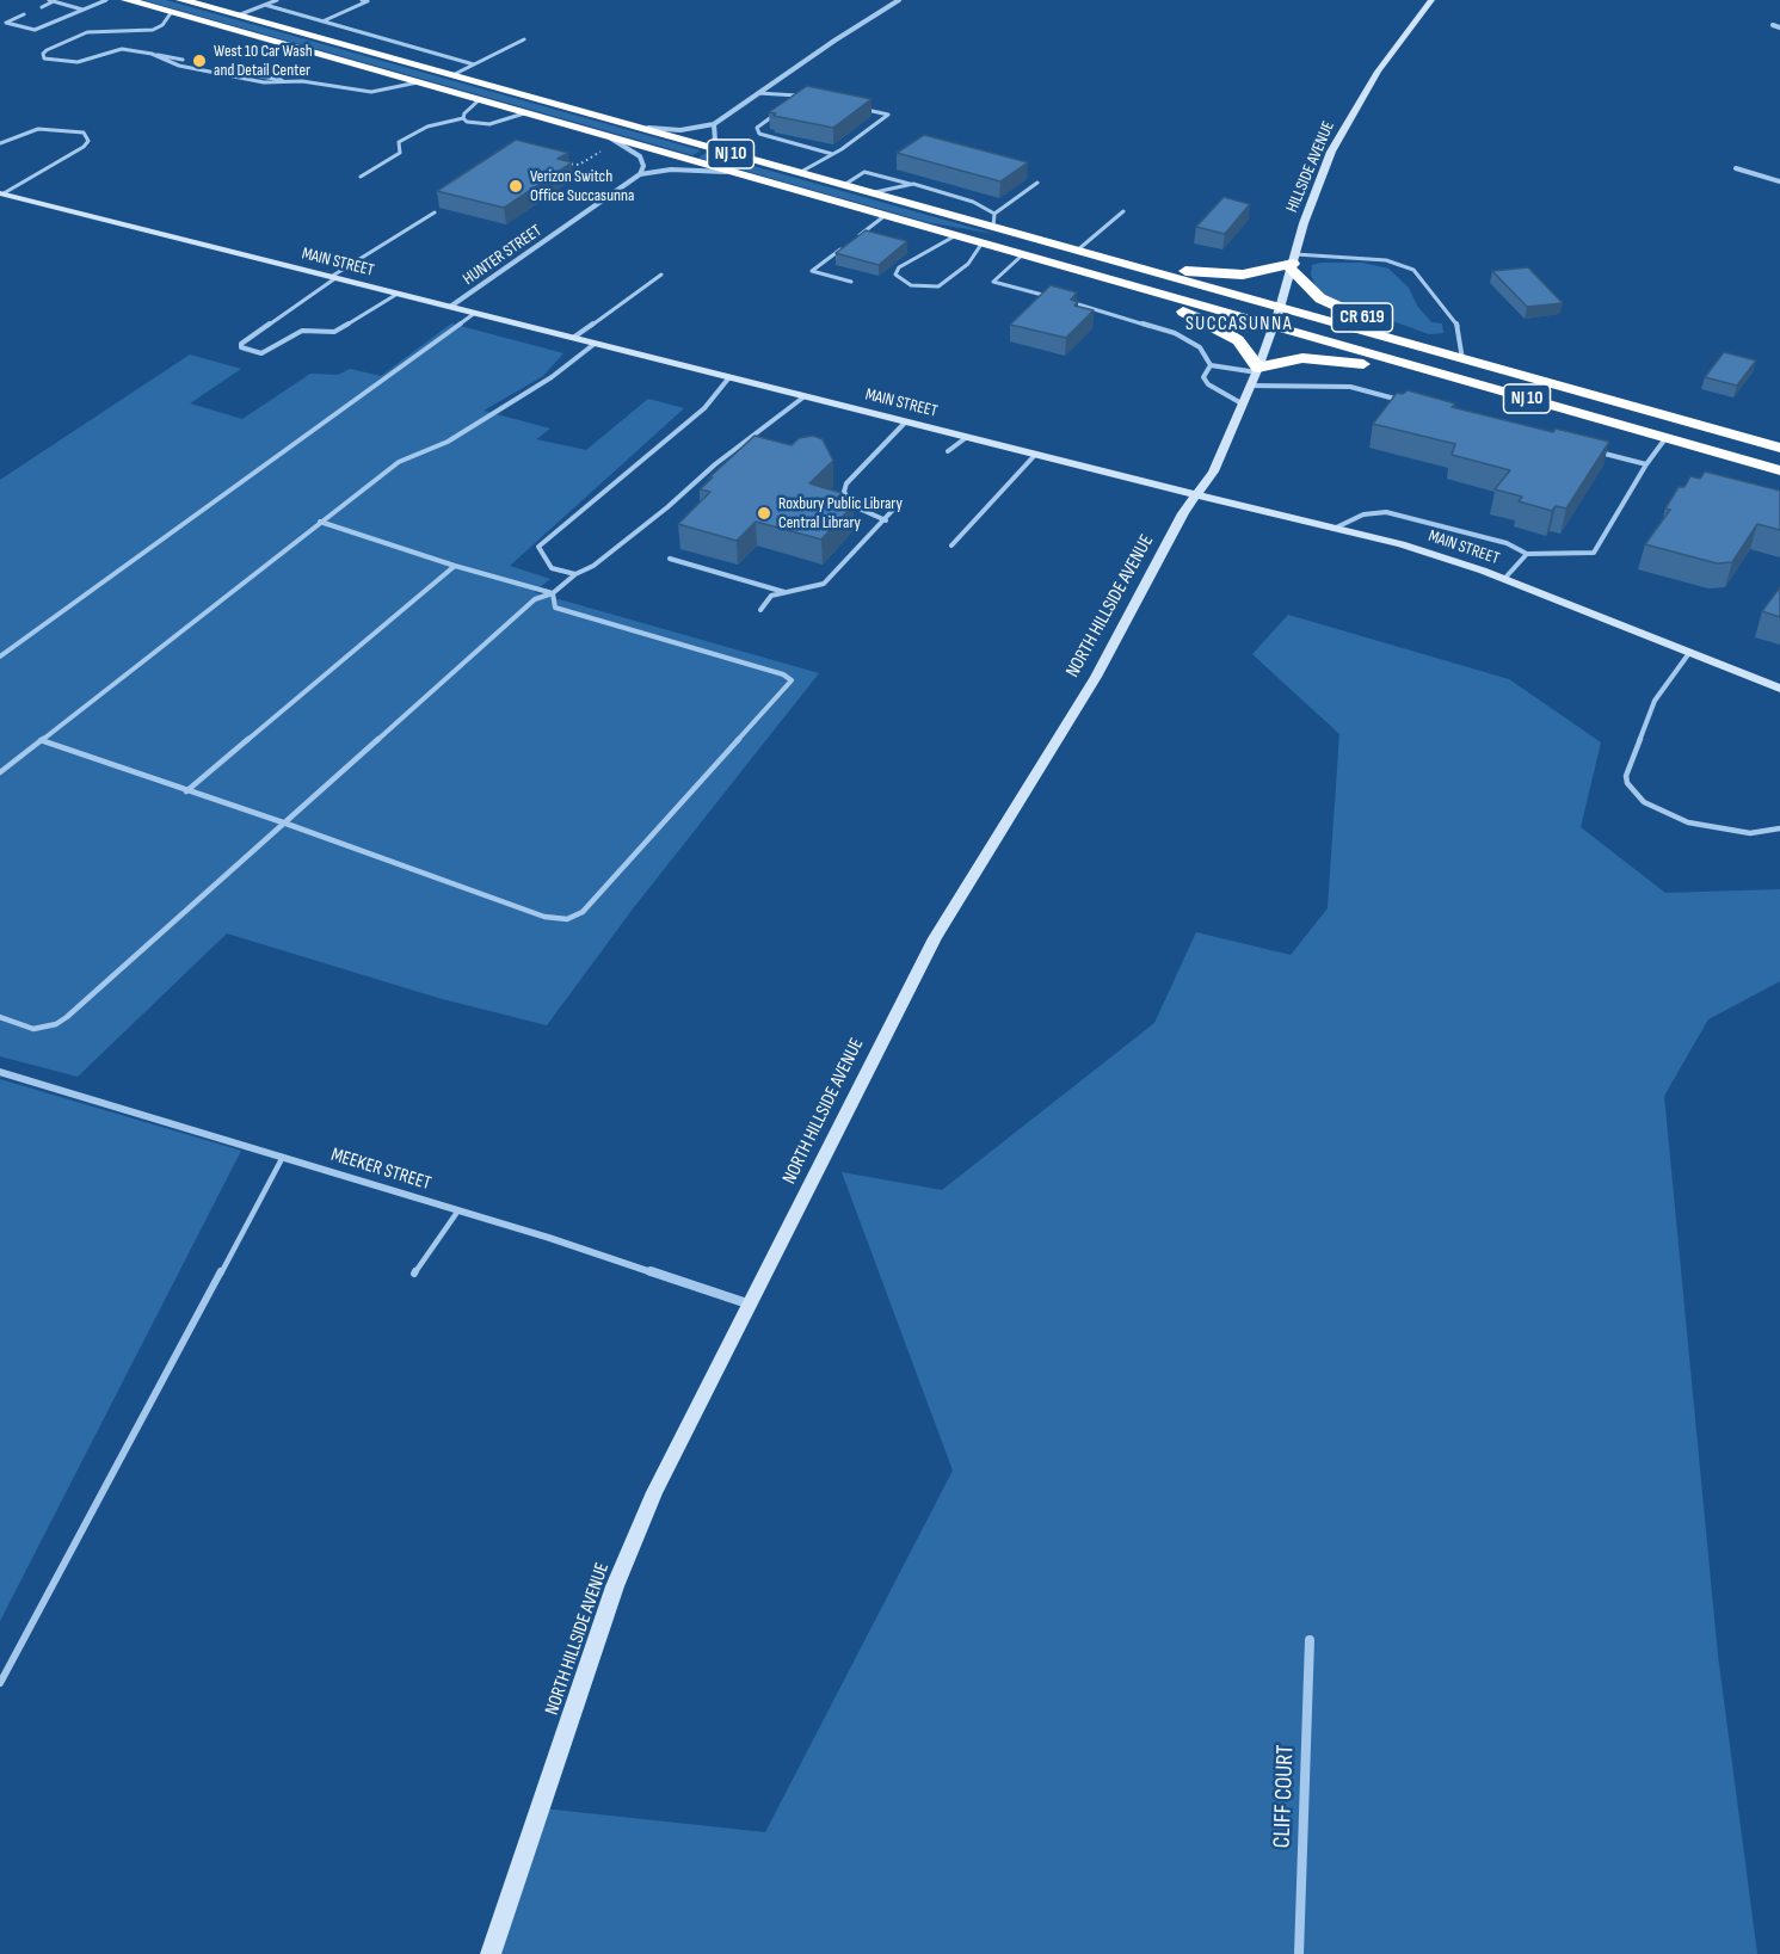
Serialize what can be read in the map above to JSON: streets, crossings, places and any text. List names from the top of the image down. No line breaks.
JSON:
{"streets":{"highway":["NJ 10","CR 619"],"main road":["HILLSIDE AVENUE","MAIN STREET","NORTH HILLSIDE AVENUE"],"street":["HUNTER STREET","MEEKER STREET","CLIFF COURT"]},"crossings":[["NJ 10","HILLSIDE AVENUE"],["NJ 10","HUNTER STREET"],["NJ 10","CR 619"],["NJ 10","NORTH HILLSIDE AVENUE"],["HILLSIDE AVENUE","CR 619"],["HILLSIDE AVENUE","NORTH HILLSIDE AVENUE"],["HUNTER STREET","MAIN STREET"],["MAIN STREET","NORTH HILLSIDE AVENUE"],["NORTH HILLSIDE AVENUE","MEEKER STREET"]],"districts":["SUCCASUNNA"],"places":["West 10 Car Wash and Detail Center","Verizon Switch Office Succasunna","Roxbury Public Library Central Library"]}
